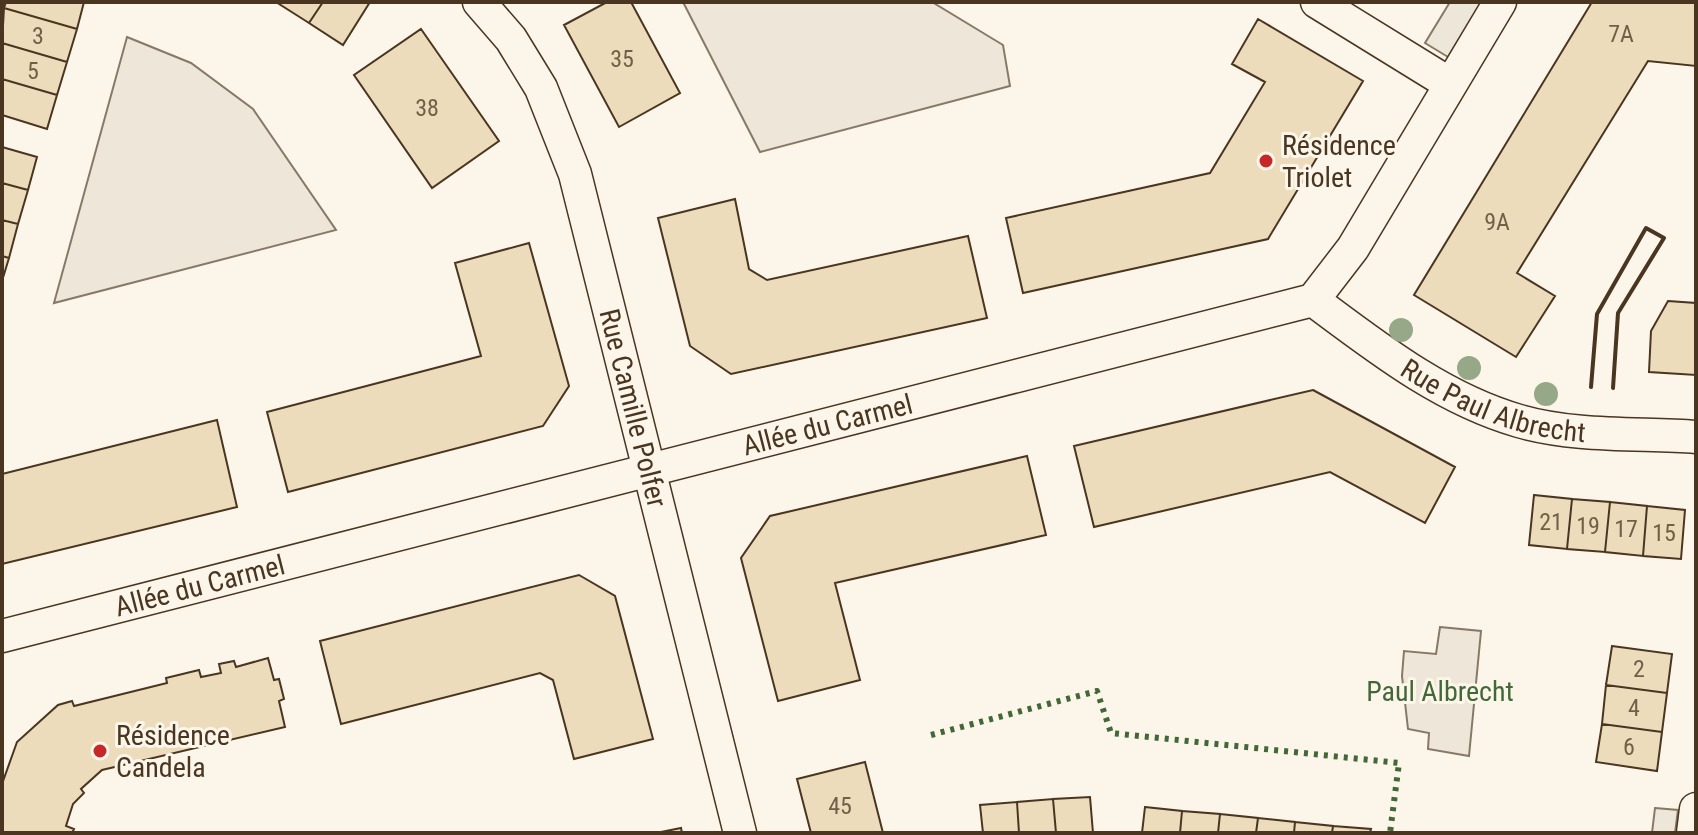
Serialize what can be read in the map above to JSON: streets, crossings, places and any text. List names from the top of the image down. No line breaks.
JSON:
{"streets":{"street":["Rue Paul Albrecht","Rue Camille Polfer","Allée du Carmel"]},"crossings":[["Rue Paul Albrecht","Allée du Carmel"],["Rue Camille Polfer","Allée du Carmel"]],"parks":["Paul Albrecht"],"places":["Résidence Triolet","Résidence Candela"],"house_numbers":["7A","3","35","5","38","9A","21","19","17","15","2","4","6","45"]}
